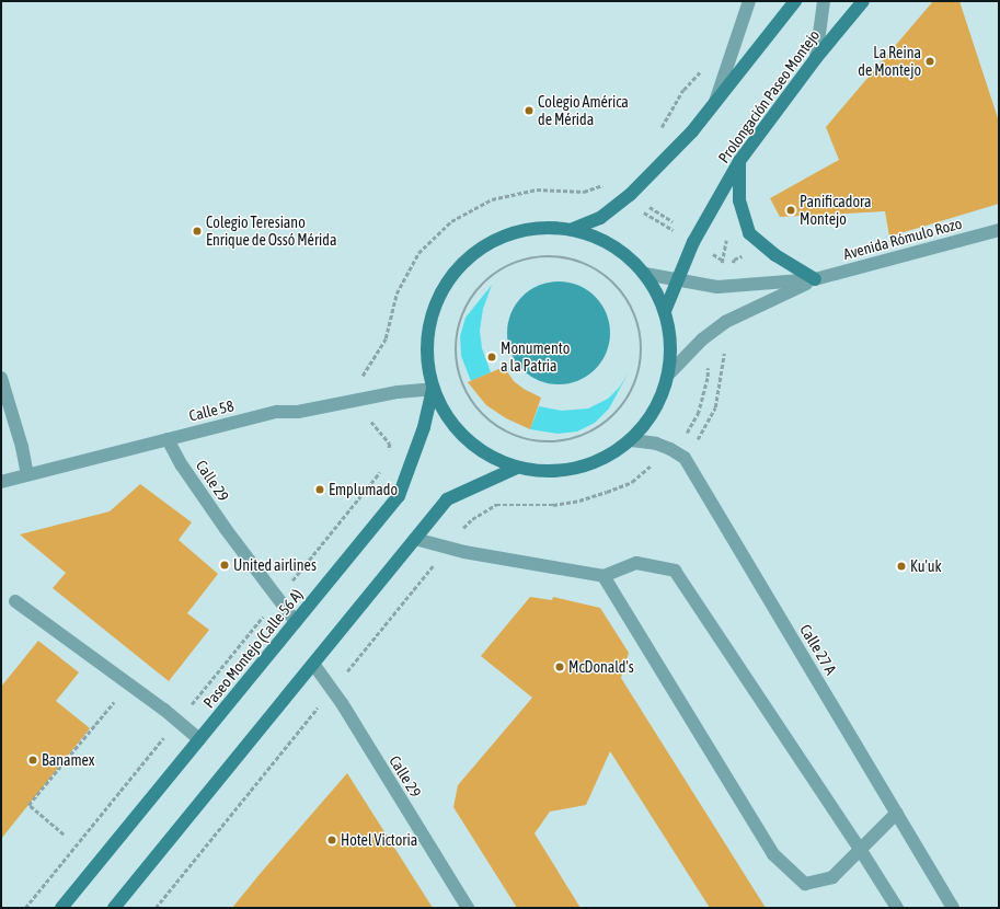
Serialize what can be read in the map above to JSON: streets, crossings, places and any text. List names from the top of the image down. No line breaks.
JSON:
{"streets":{"main road":["Prolongación Paseo Montejo","Paseo Montejo (Calle 56 A)"],"street":["Avenida Rómulo Rozo","Calle 58","Calle 29","Calle 27 A"]},"crossings":[["Prolongación Paseo Montejo","Avenida Rómulo Rozo"],["Calle 58","Calle 29"],["Calle 58","Paseo Montejo (Calle 56 A)"],["Calle 29","Paseo Montejo (Calle 56 A)"]],"places":["La Reina de Montejo","Colegio América de Mérida","Panificadora Montejo","Colegio Teresiano Enrique de Ossó Mérida","Monumento a la Patria","Emplumado","United airlines","Ku'uk","McDonald's","Banamex","Hotel Victoria"]}
